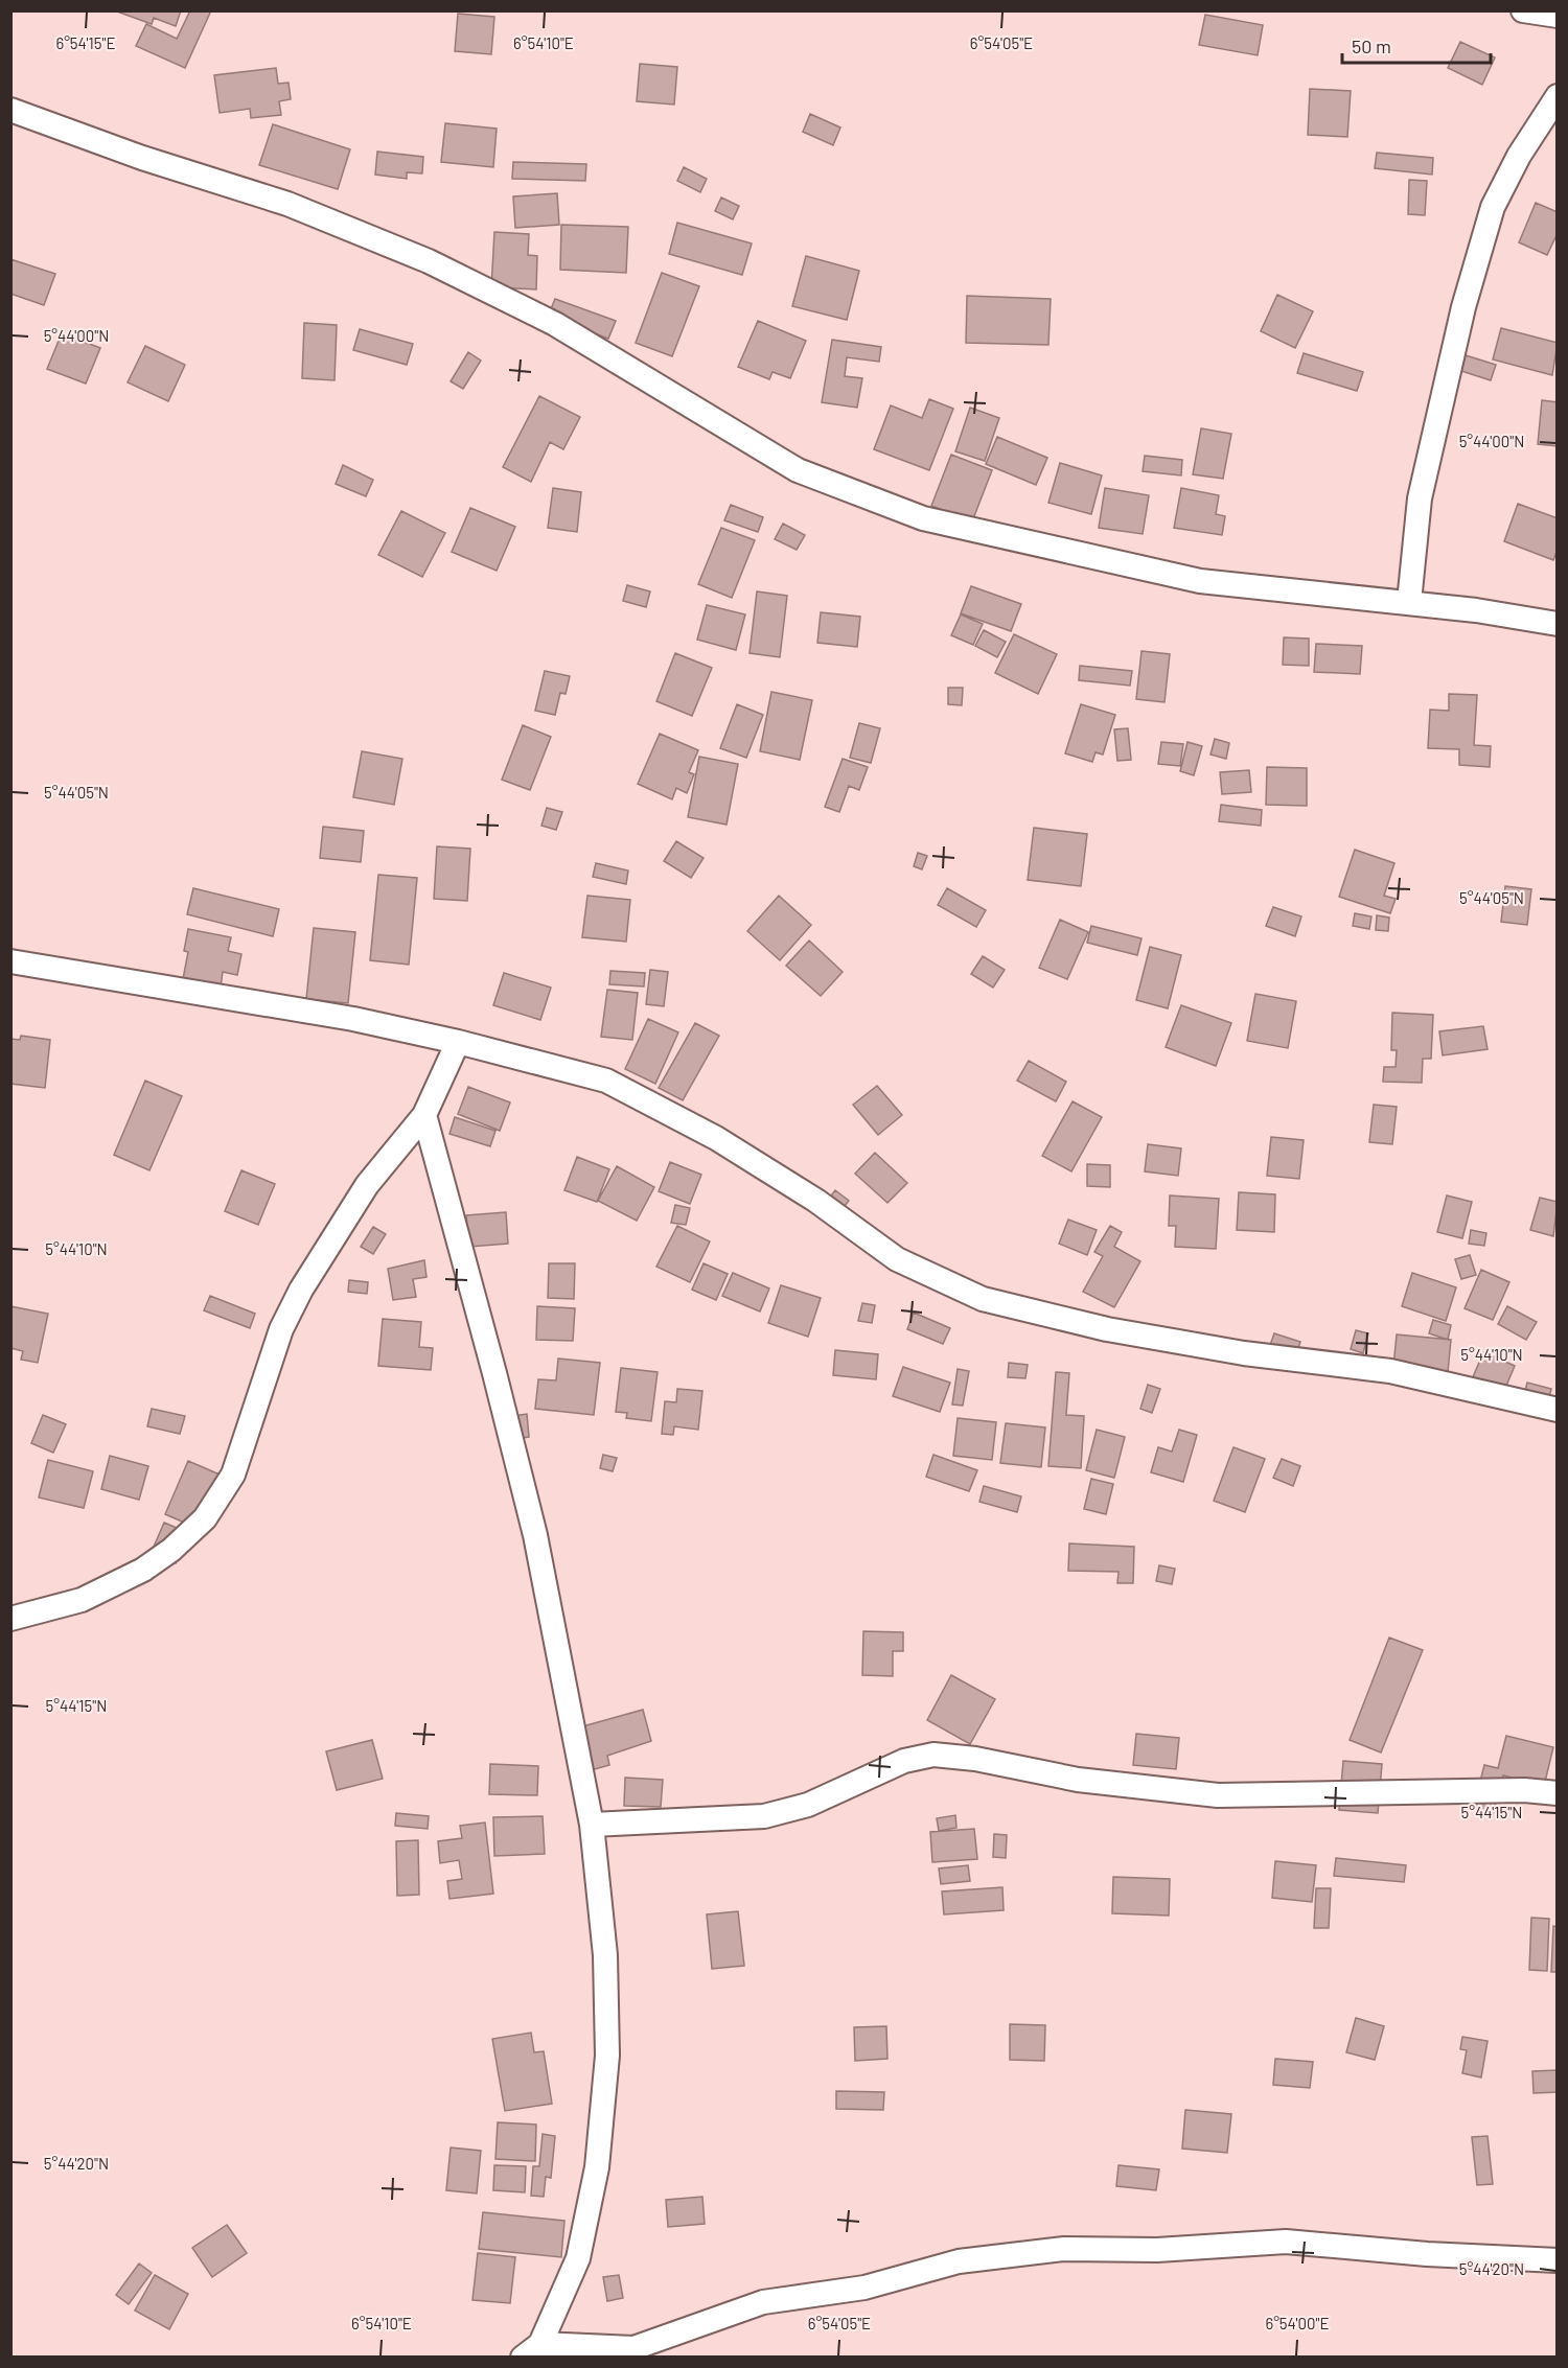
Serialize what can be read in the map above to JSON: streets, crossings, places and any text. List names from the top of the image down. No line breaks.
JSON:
{"scale_bar":"50 m","coordinates":["6°54'15\"E","6°54'10\"E","6°54'05\"E","5°44'00\"N","5°44'05\"N","5°44'10\"N","5°44'15\"N","5°44'20\"N","6°54'00\"E"]}
